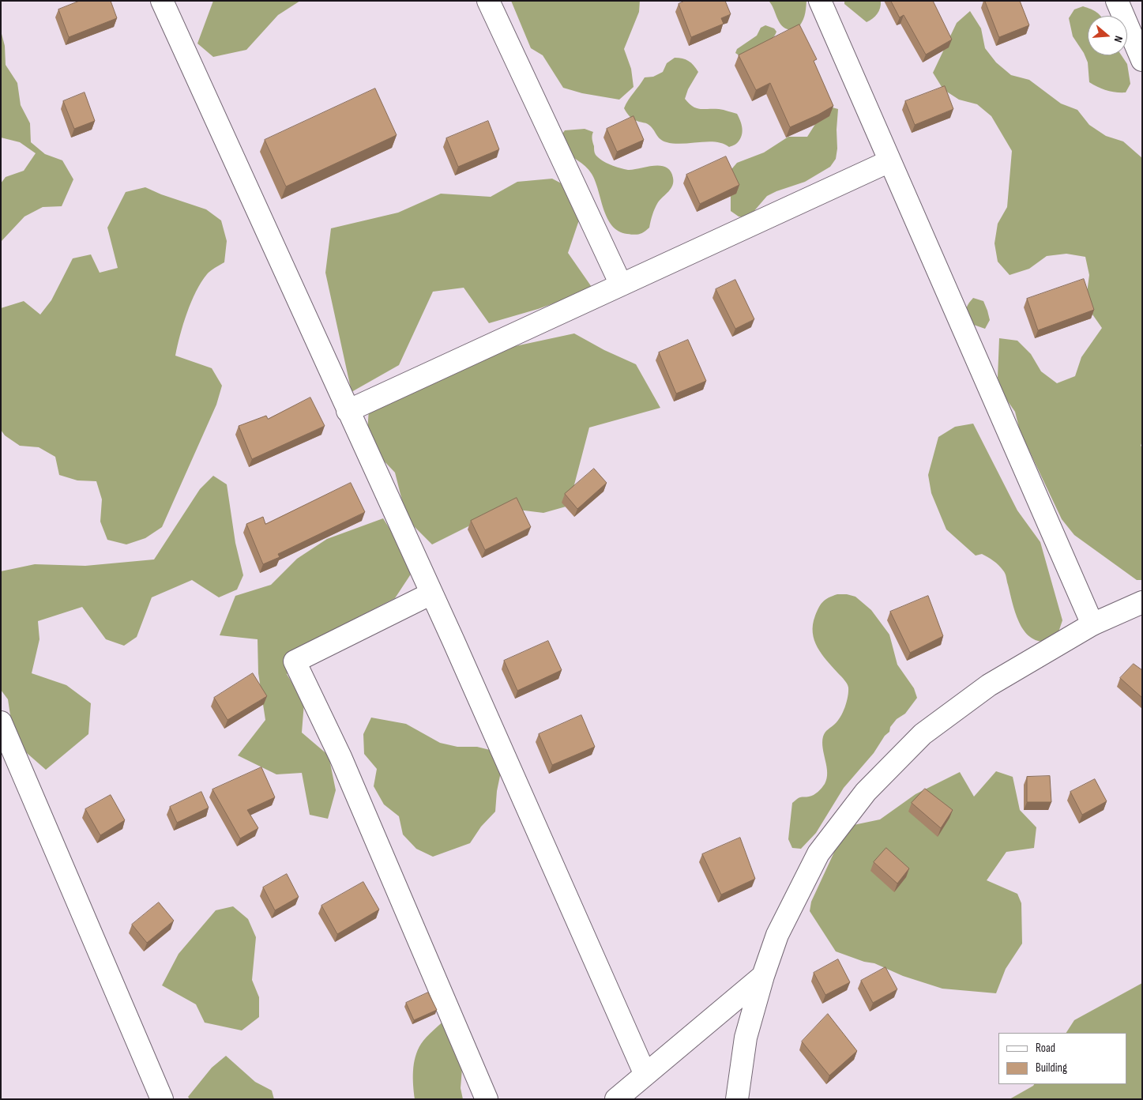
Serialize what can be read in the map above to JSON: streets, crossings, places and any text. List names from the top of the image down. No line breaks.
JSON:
{"legend":["Road","Building"],"north":"right"}
